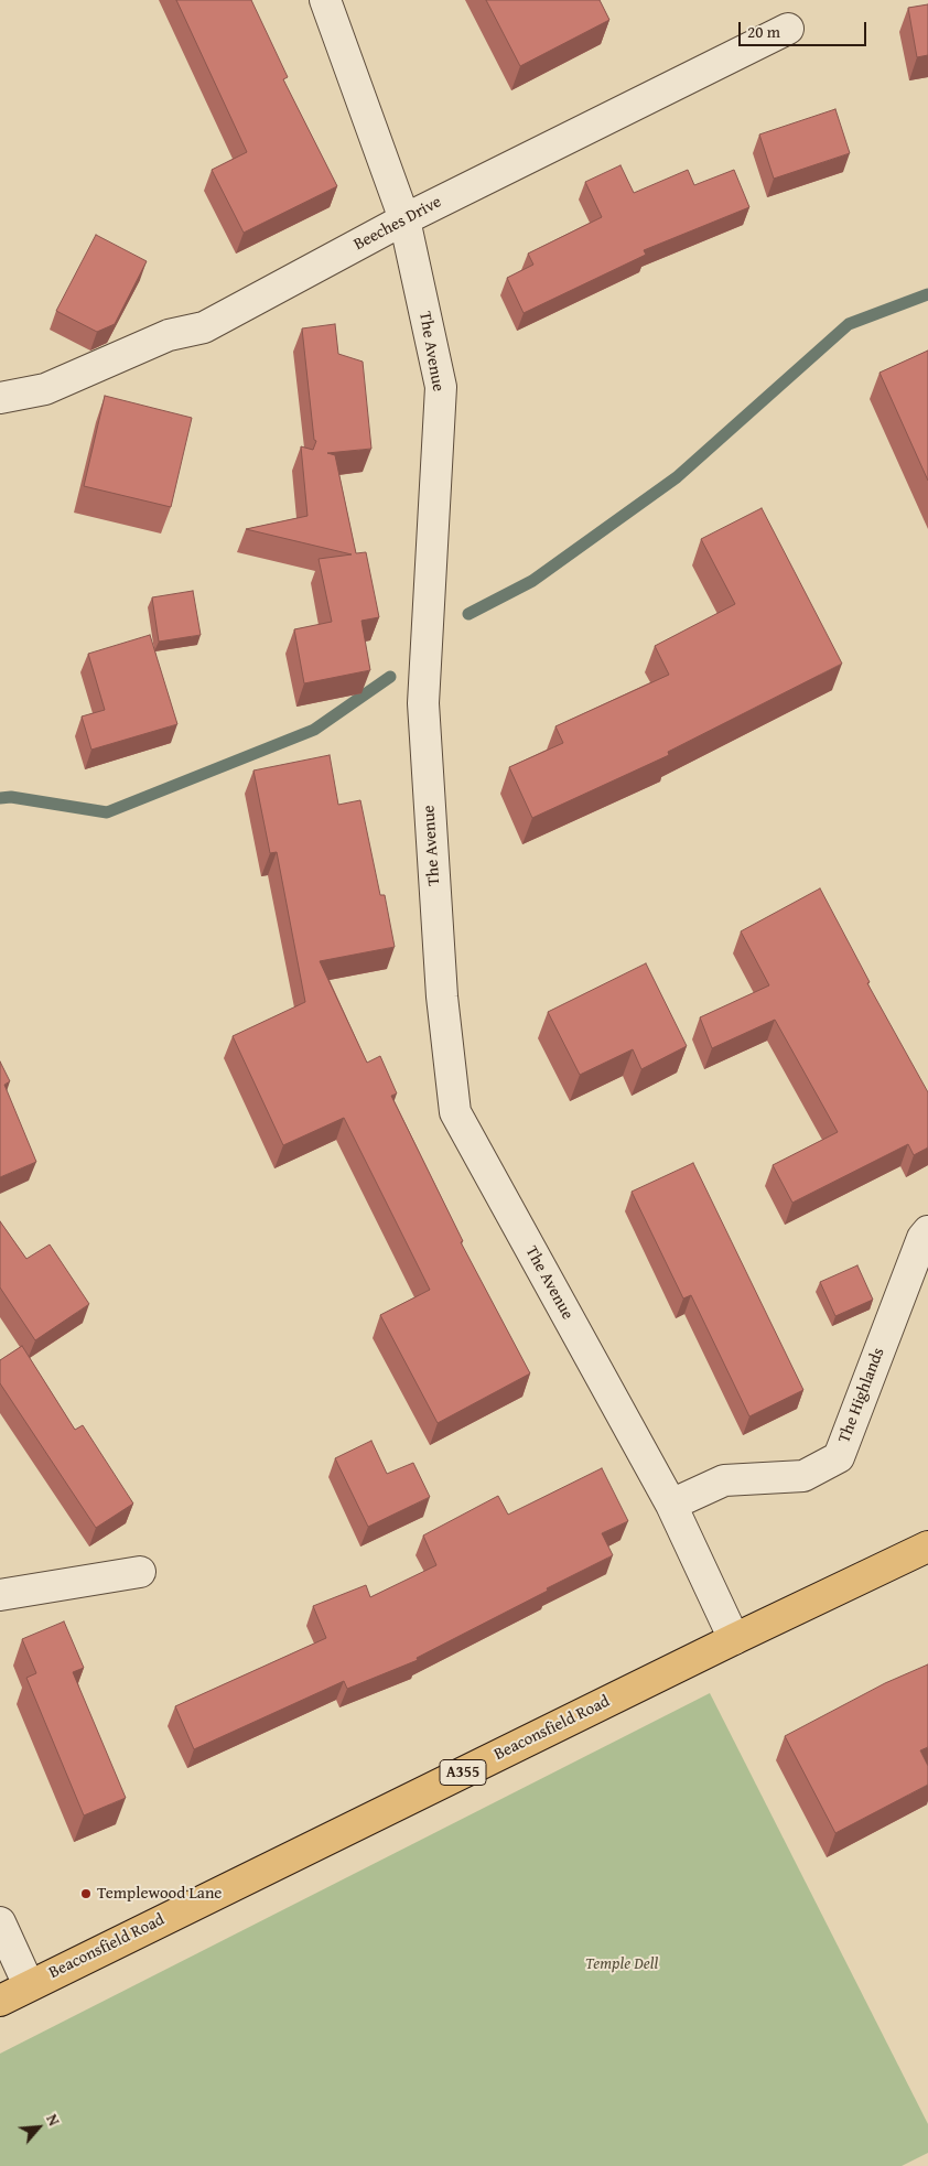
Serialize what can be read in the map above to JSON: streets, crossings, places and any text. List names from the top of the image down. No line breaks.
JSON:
{"streets":{"main road":["Beaconsfield Road","A355"],"street":["Beeches Drive","The Avenue","The Highlands"]},"crossings":[["Beeches Drive","The Avenue"],["The Avenue","The Highlands"],["The Avenue","Beaconsfield Road"]],"parks":["Temple Dell"],"places":["Templewood Lane"],"scale_bar":"20 m","north":"top right"}
